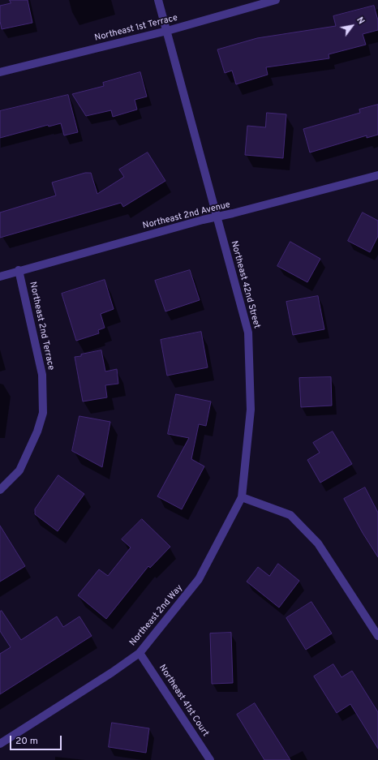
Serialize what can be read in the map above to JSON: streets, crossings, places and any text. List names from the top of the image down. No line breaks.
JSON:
{"streets":{"street":["Northeast 1st Terrace","Northeast 2nd Avenue","Northeast 42nd Street","Northeast 2nd Terrace","Northeast 2nd Way","Northeast 41st Court"]},"crossings":[["Northeast 1st Terrace","Northeast 42nd Street"],["Northeast 2nd Avenue","Northeast 42nd Street"],["Northeast 2nd Avenue","Northeast 2nd Terrace"],["Northeast 42nd Street","Northeast 2nd Way"],["Northeast 2nd Way","Northeast 41st Court"]],"scale_bar":"20 m","north":"top right"}
